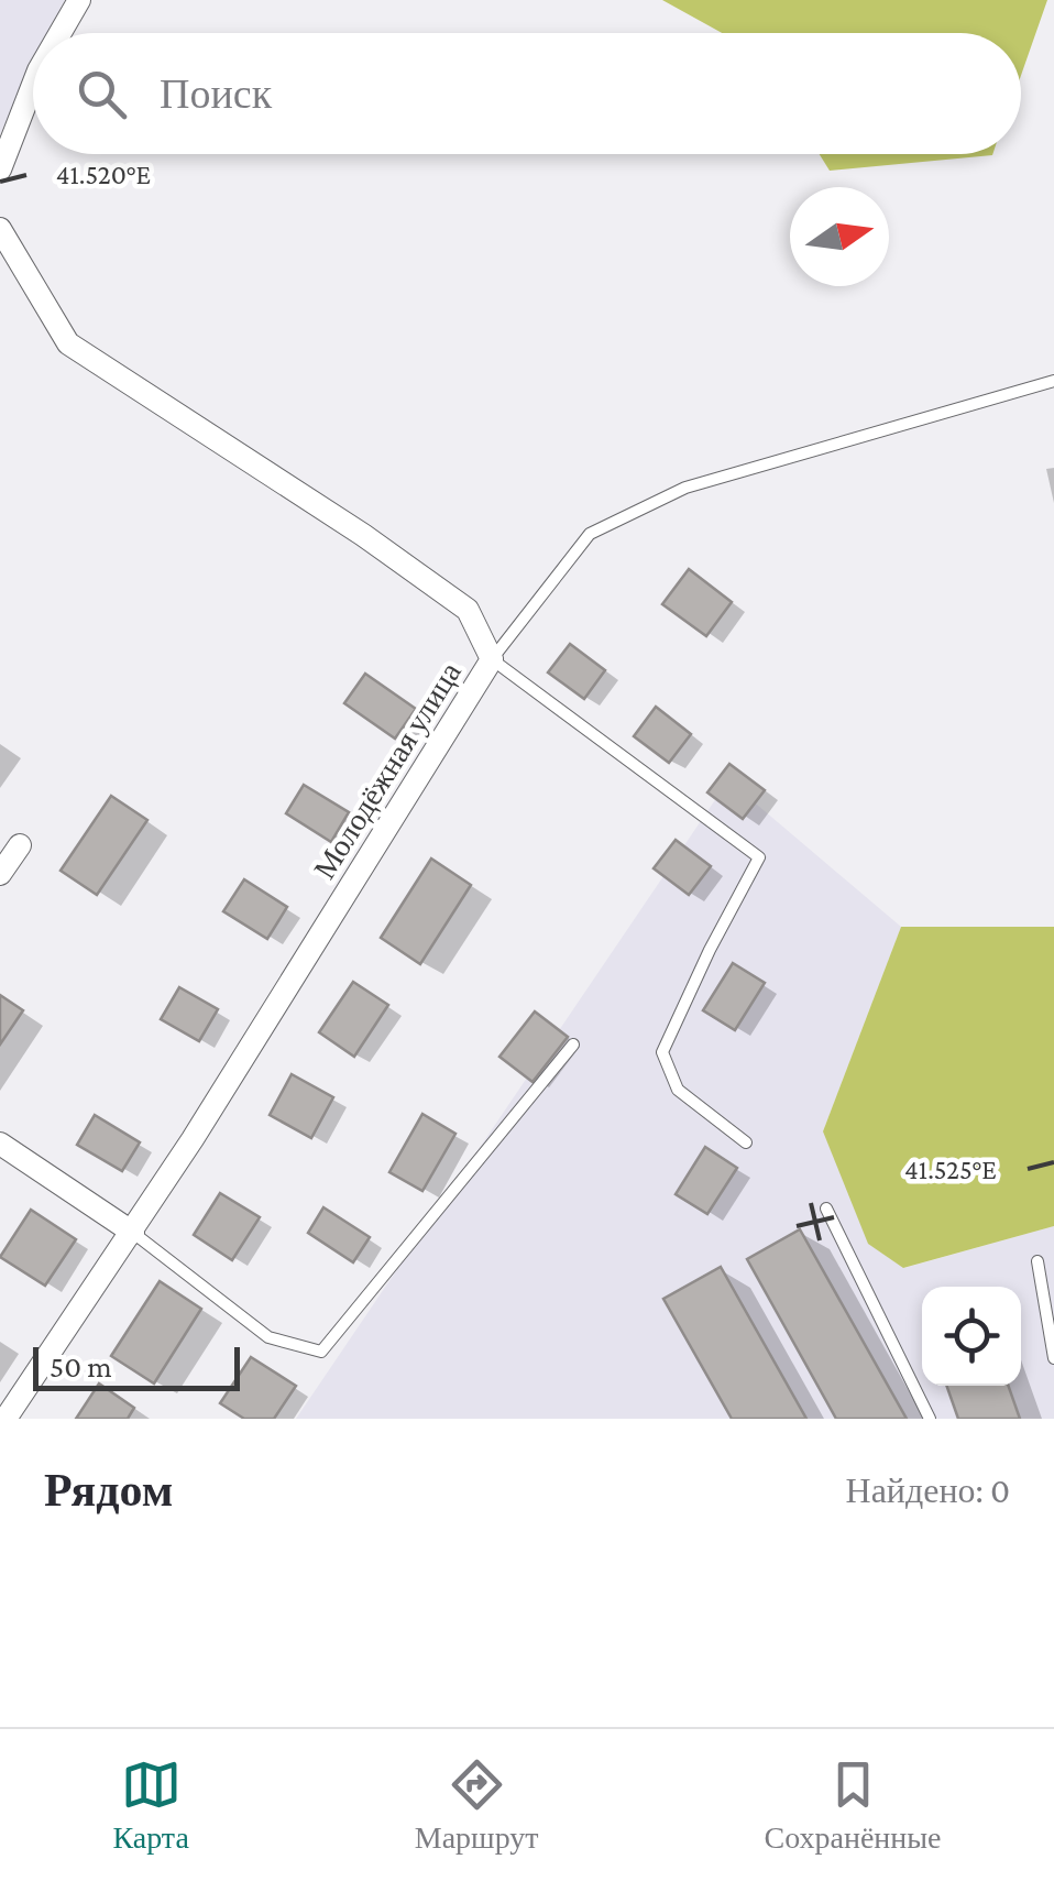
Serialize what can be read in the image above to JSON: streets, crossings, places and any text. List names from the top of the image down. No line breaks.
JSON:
{"streets":{"street":["Молодёжная улица"]},"scale_bar":"50 m","north":"right","page":{"search":"Поиск","scale":"50 m","heading":["Рядом","Найдено: 0"],"nav":["Карта","Маршрут","Сохранённые"]},"coordinates":["41.520°E","41.525°E"]}
